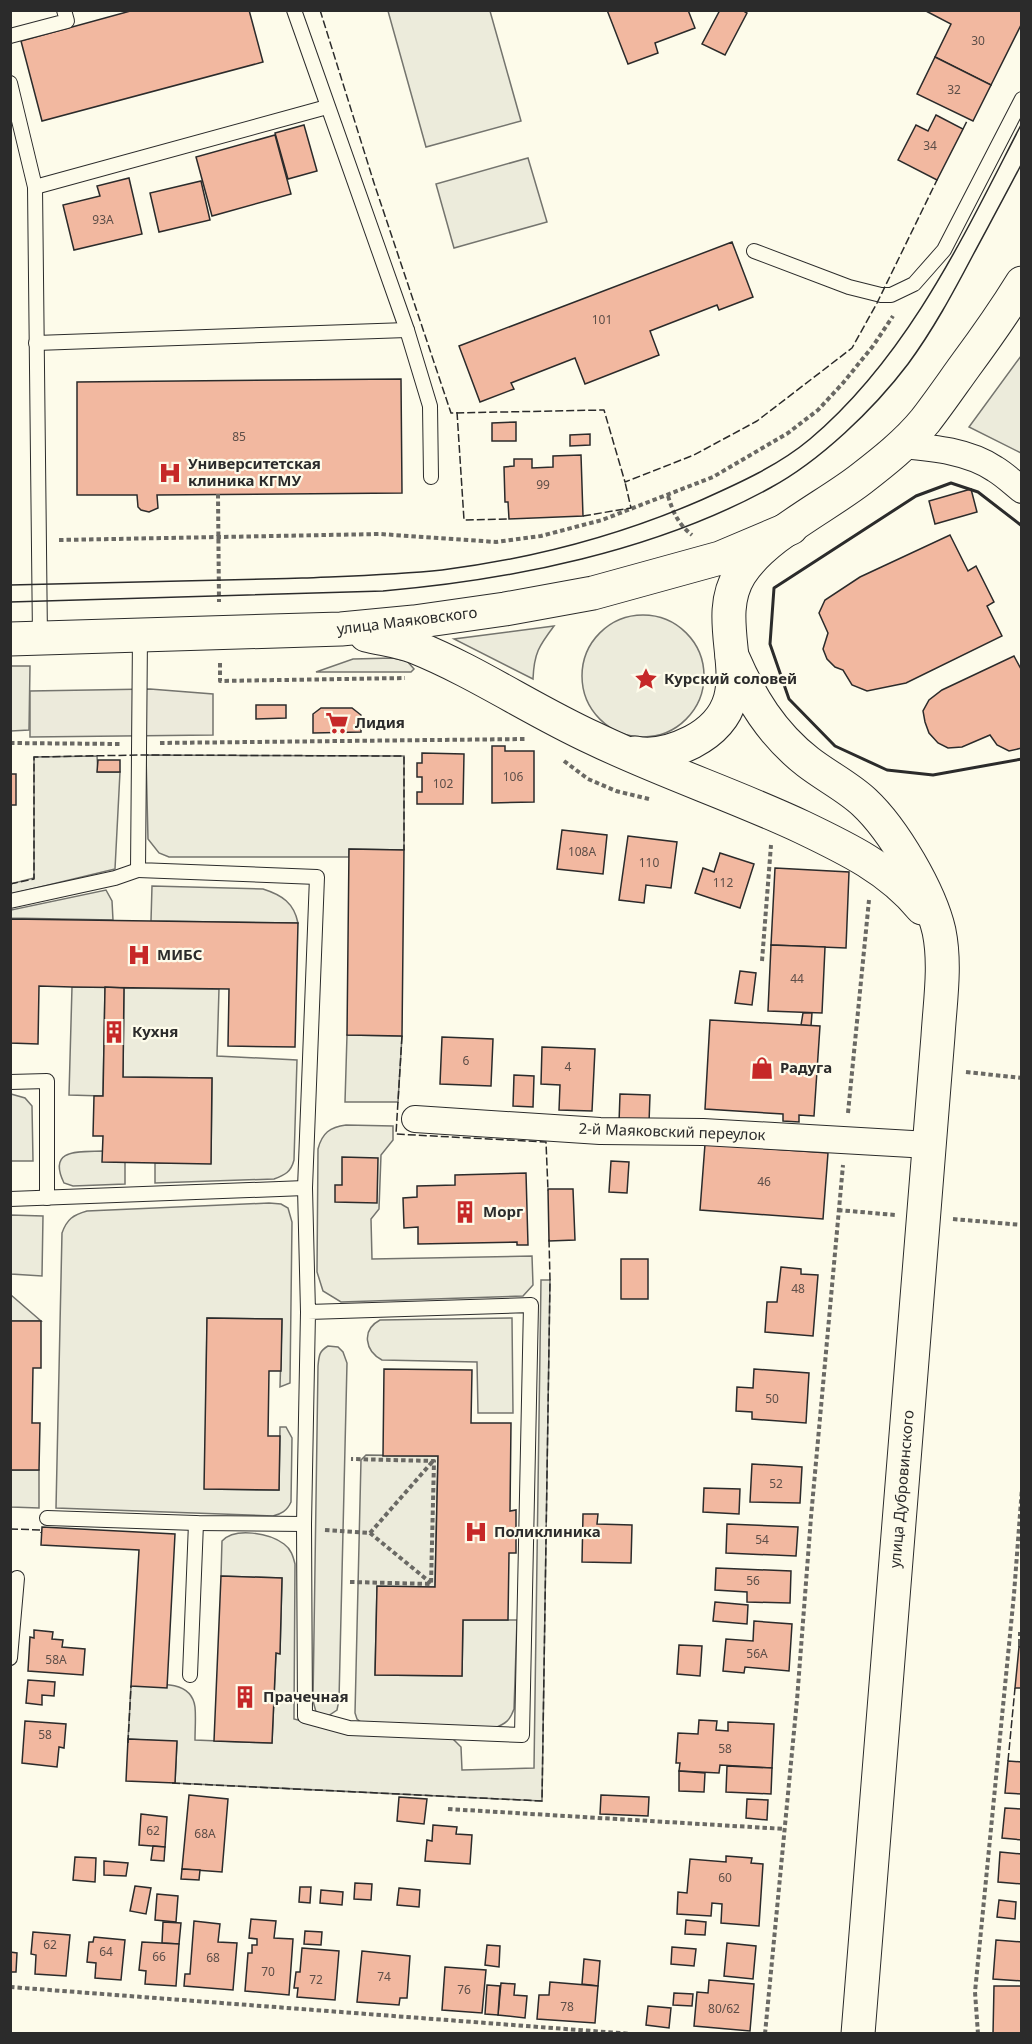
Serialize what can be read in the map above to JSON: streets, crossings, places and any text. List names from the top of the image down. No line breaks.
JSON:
{"streets":{"main road":["улица Маяковского","улица Дубровинского"],"street":["2-й Маяковский переулок"]},"crossings":[["2-й Маяковский переулок","улица Дубровинского"]],"places":{"hospital":["Университетская клиника КГМУ","МИБС","Поликлиника"],"place":["Курский соловей"],"supermarket":["Лидия"],"building":["Кухня","Морг","Прачечная"],"shop":["Радуга"]},"house_numbers":["30","32","34","93А","101","85","99","106","102","108А","110","112","44","6","4","46","48","50","52","54","56","56А","58А","58","58","62","68А","60","62","64","66","68","70","74","72","76","78","80/62"]}
